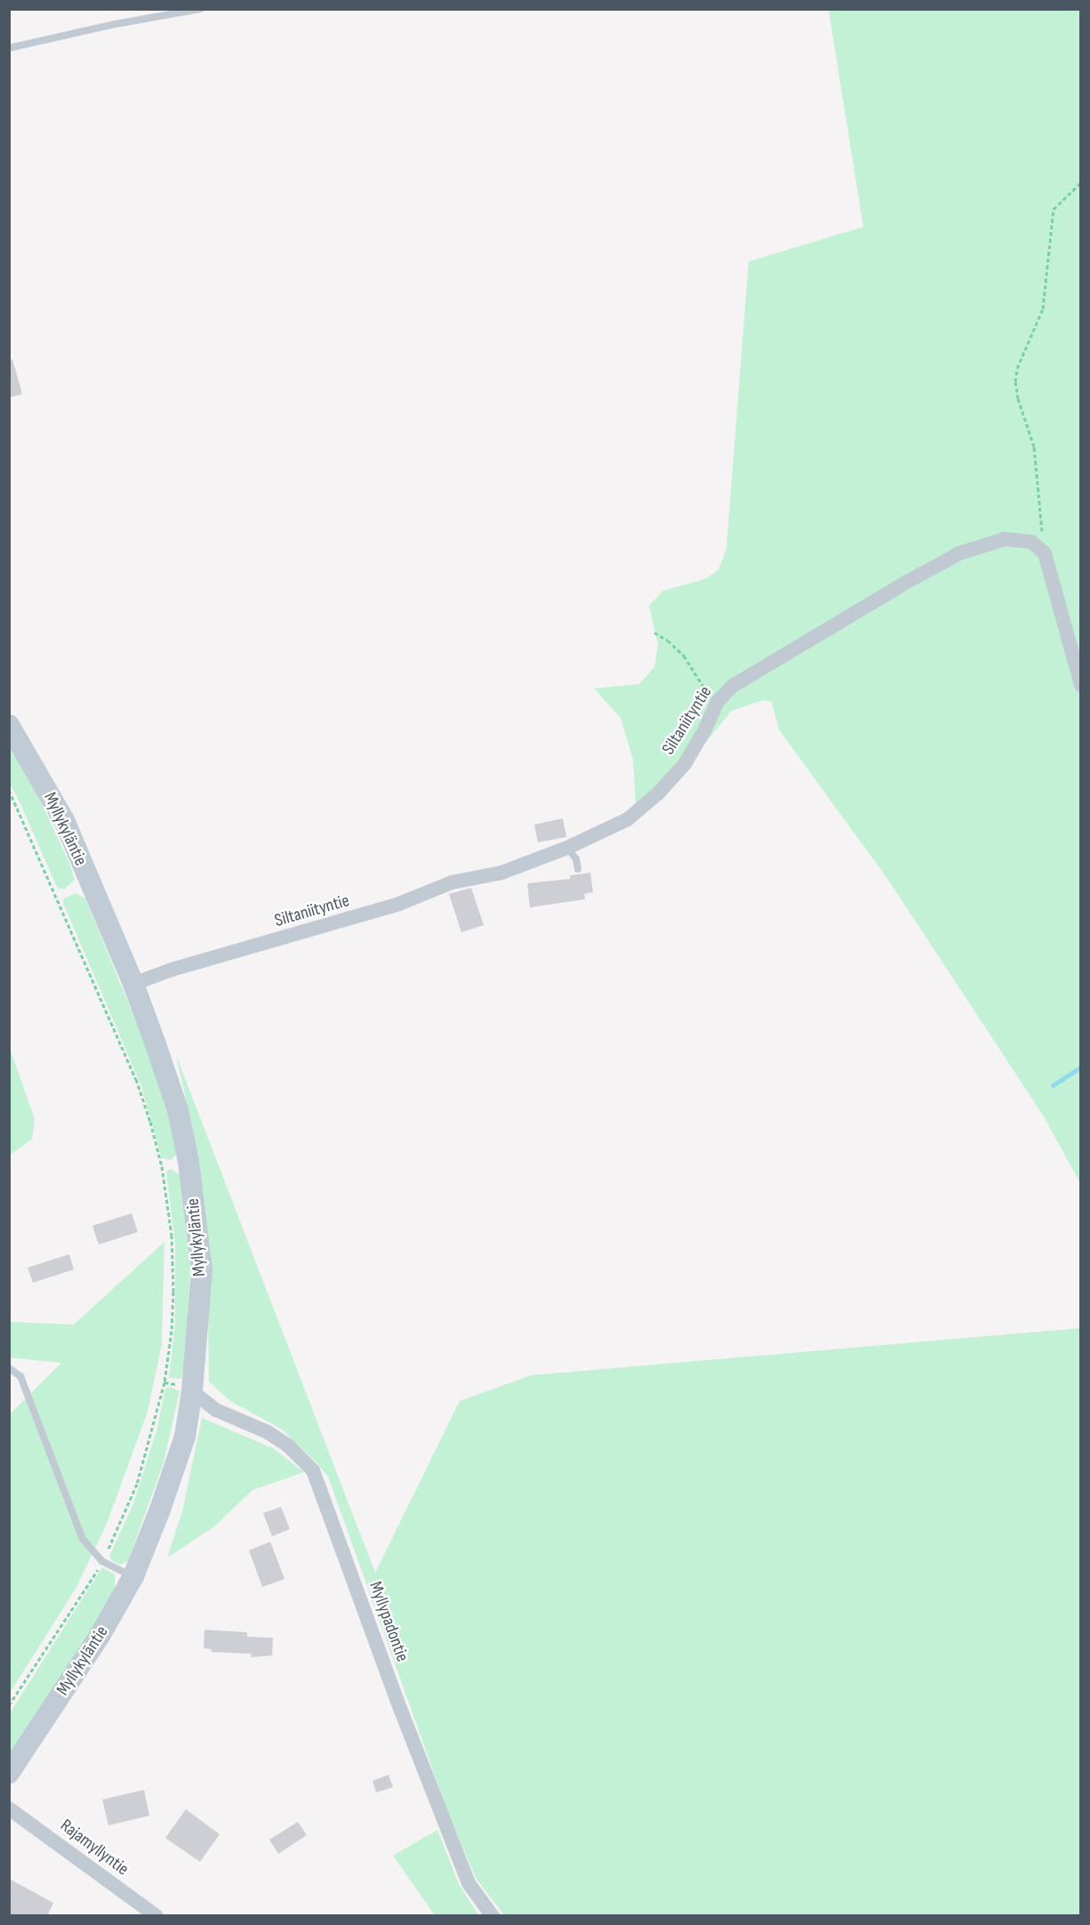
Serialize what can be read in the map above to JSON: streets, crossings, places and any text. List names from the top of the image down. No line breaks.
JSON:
{"streets":{"main road":["Myllykyläntie"],"street":["Siltaniityntie","Myllypadontie","Rajamyllyntie"]},"crossings":[["Siltaniityntie","Myllykyläntie"],["Myllykyläntie","Myllypadontie"]]}
